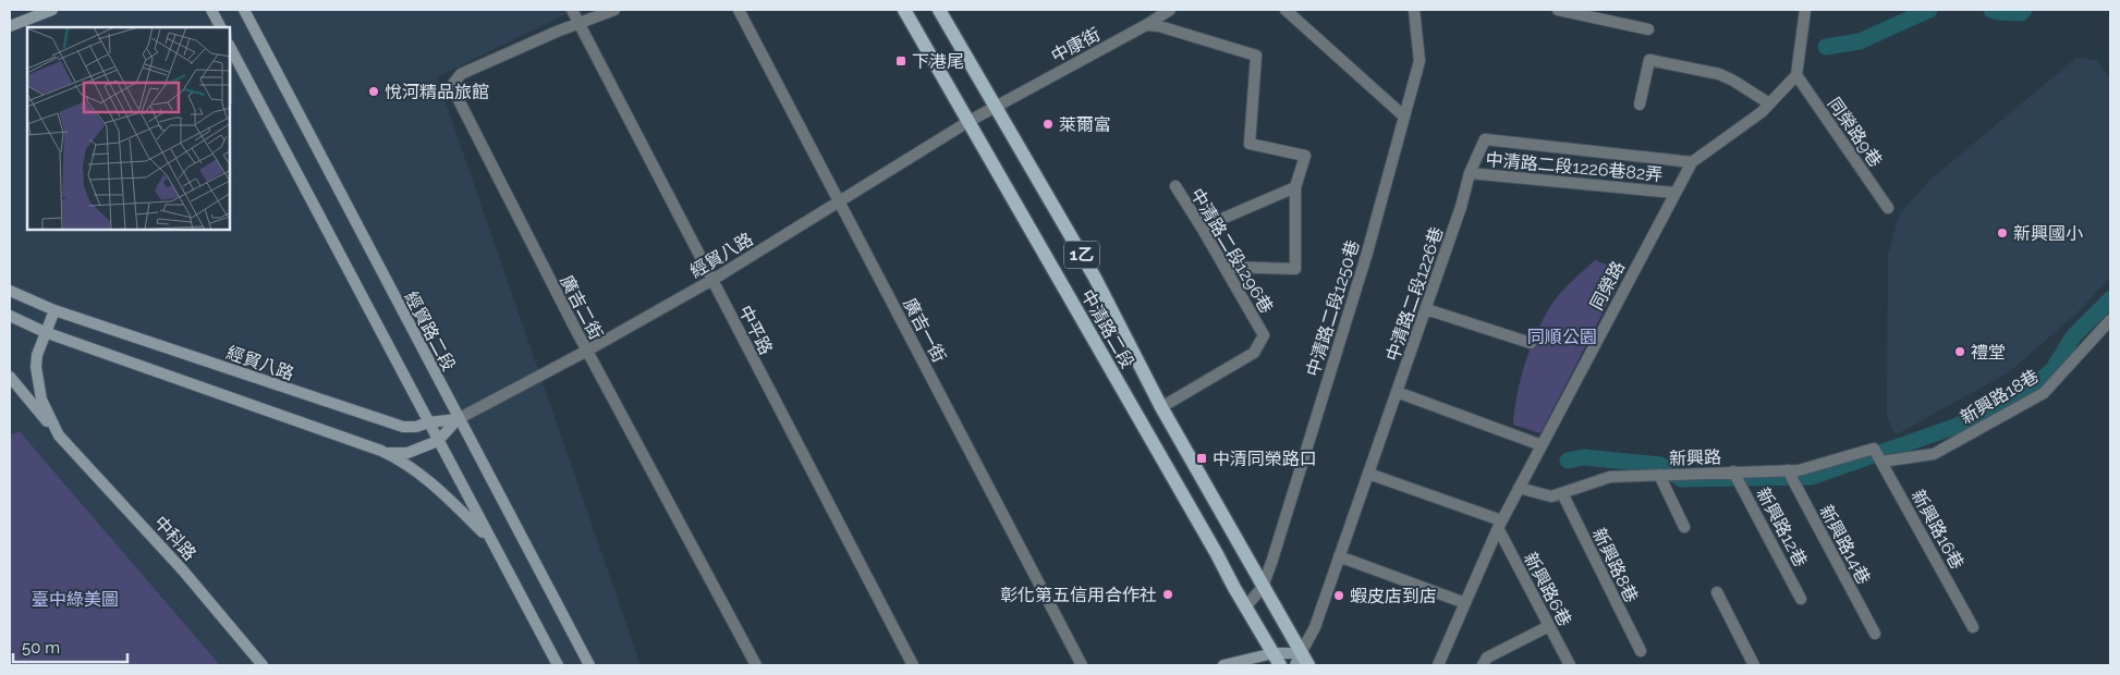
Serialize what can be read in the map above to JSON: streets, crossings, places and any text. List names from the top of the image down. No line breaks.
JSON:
{"streets":{"main road":["1乙","中清路二段"],"street":["中康街","同榮路9巷","中清路二段1226巷82弄","中清路二段1296巷","經貿八路","同榮路","中清路二段1226巷","廣吉二街","中清路二段1250巷","中平路","廣吉一街","經貿路二段","新興路18巷","新興路","新興路12巷","新興路16巷","中科路","新興路14巷","新興路8巷","新興路6巷"]},"crossings":[["中康街","經貿八路"],["中康街","中清路二段"],["同榮路9巷","同榮路"],["中清路二段1226巷82弄","同榮路"],["中清路二段1226巷82弄","中清路二段1226巷"],["中清路二段1296巷","中清路二段"],["經貿八路","廣吉二街"],["經貿八路","中清路二段"],["經貿八路","中平路"],["經貿八路","廣吉一街"],["經貿八路","經貿路二段"],["經貿八路","中科路"],["同榮路","中清路二段1226巷"],["同榮路","新興路"],["同榮路","新興路6巷"],["中清路二段1226巷","中清路二段"],["廣吉二街","中平路"],["中清路二段1250巷","中清路二段"],["新興路18巷","新興路16巷"],["新興路","新興路12巷"],["新興路","新興路16巷"],["新興路","新興路14巷"],["新興路","新興路8巷"]],"parks":["同順公園","臺中綠美圖"],"places":{"transit":["下港尾","中清同榮路口"],"other":["悅河精品旅館","萊爾富","新興國小","禮堂","彰化第五信用合作社","蝦皮店到店"]},"scale_bar":"50 m"}
